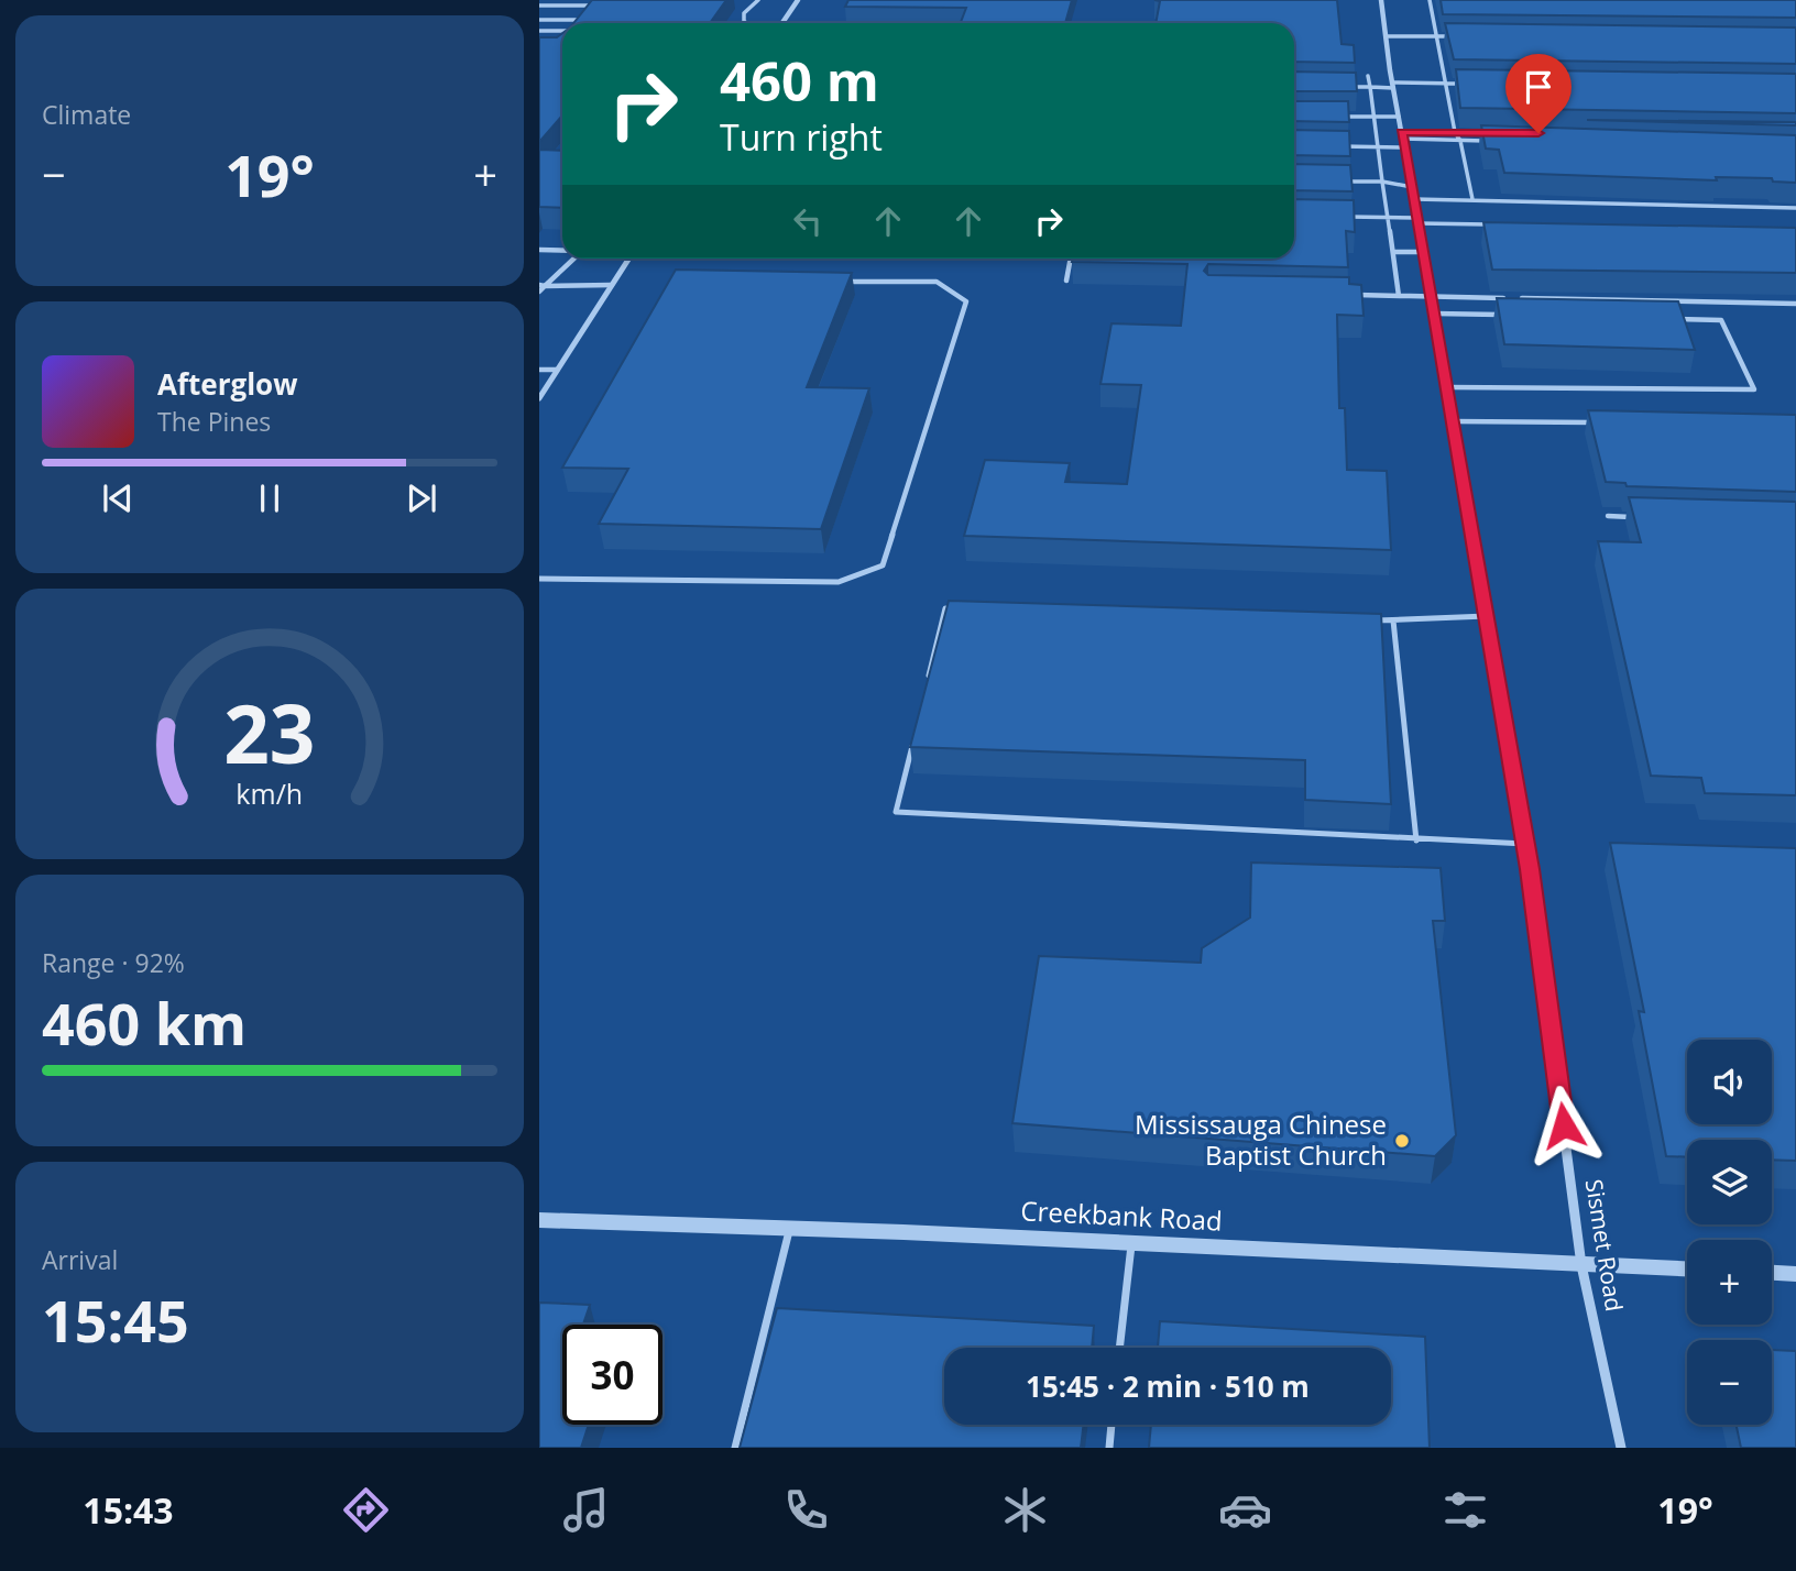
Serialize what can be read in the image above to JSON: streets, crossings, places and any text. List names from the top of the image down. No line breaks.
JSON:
{"streets":{"street":["Creekbank Road","Sismet Road"]},"crossings":[["Creekbank Road","Sismet Road"]],"places":["Mississauga Chinese Baptist Church"],"page":{"tile":["Climate",["Range · 92%","460 km"],["Arrival","15:45"]],"turn":["460 m","Turn right"],"heat":["−","19°","+"],"song":["Afterglow","The Pines"],"map_buttons":["+","−"],"limit":"30","trip":"15:45 · 2 min · 510 m","tabs":["15:43","19°"],"gauge":["23","km/h"]}}
